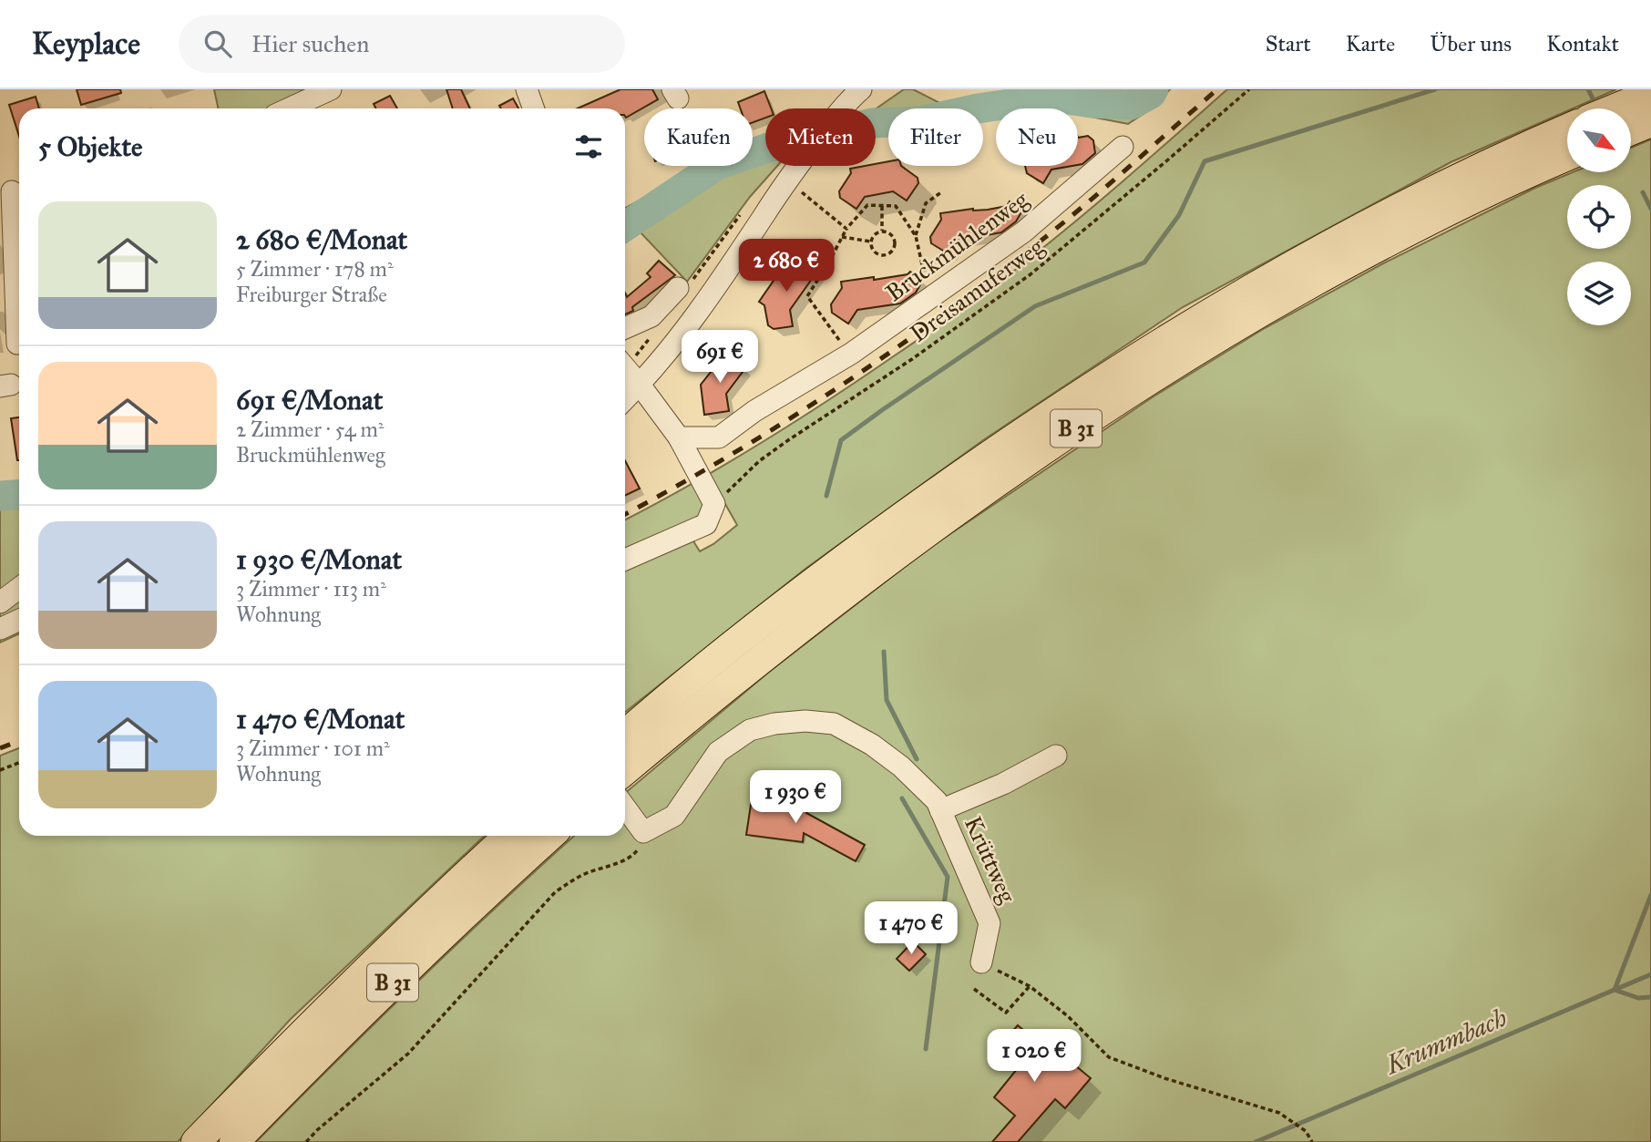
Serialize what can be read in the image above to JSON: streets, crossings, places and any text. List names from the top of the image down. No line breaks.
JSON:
{"streets":{"highway":["B 31"],"street":["Bruckmühlenweg","Krüttweg"],"path":["Dreisamuferweg"]},"water":["Krummbach"],"north":"bottom right","page":{"header":"Keyplace","search":"Hier suchen","nav":["Start","Karte","Über uns","Kontakt"],"chip":["Kaufen","Mieten","Filter","Neu"],"heading":"5 Objekte","list":[{"name":"2 680 €/Monat","note":"5 Zimmer · 178 m² · Freiburger Straße"},{"name":"691 €/Monat","note":"2 Zimmer · 54 m² · Bruckmühlenweg"},{"name":"1 930 €/Monat","note":"3 Zimmer · 113 m² · Wohnung"},{"name":"1 470 €/Monat","note":"3 Zimmer · 101 m² · Wohnung"}],"price":["2 680 €","691 €","1 930 €","1 470 €","1 020 €"]}}
